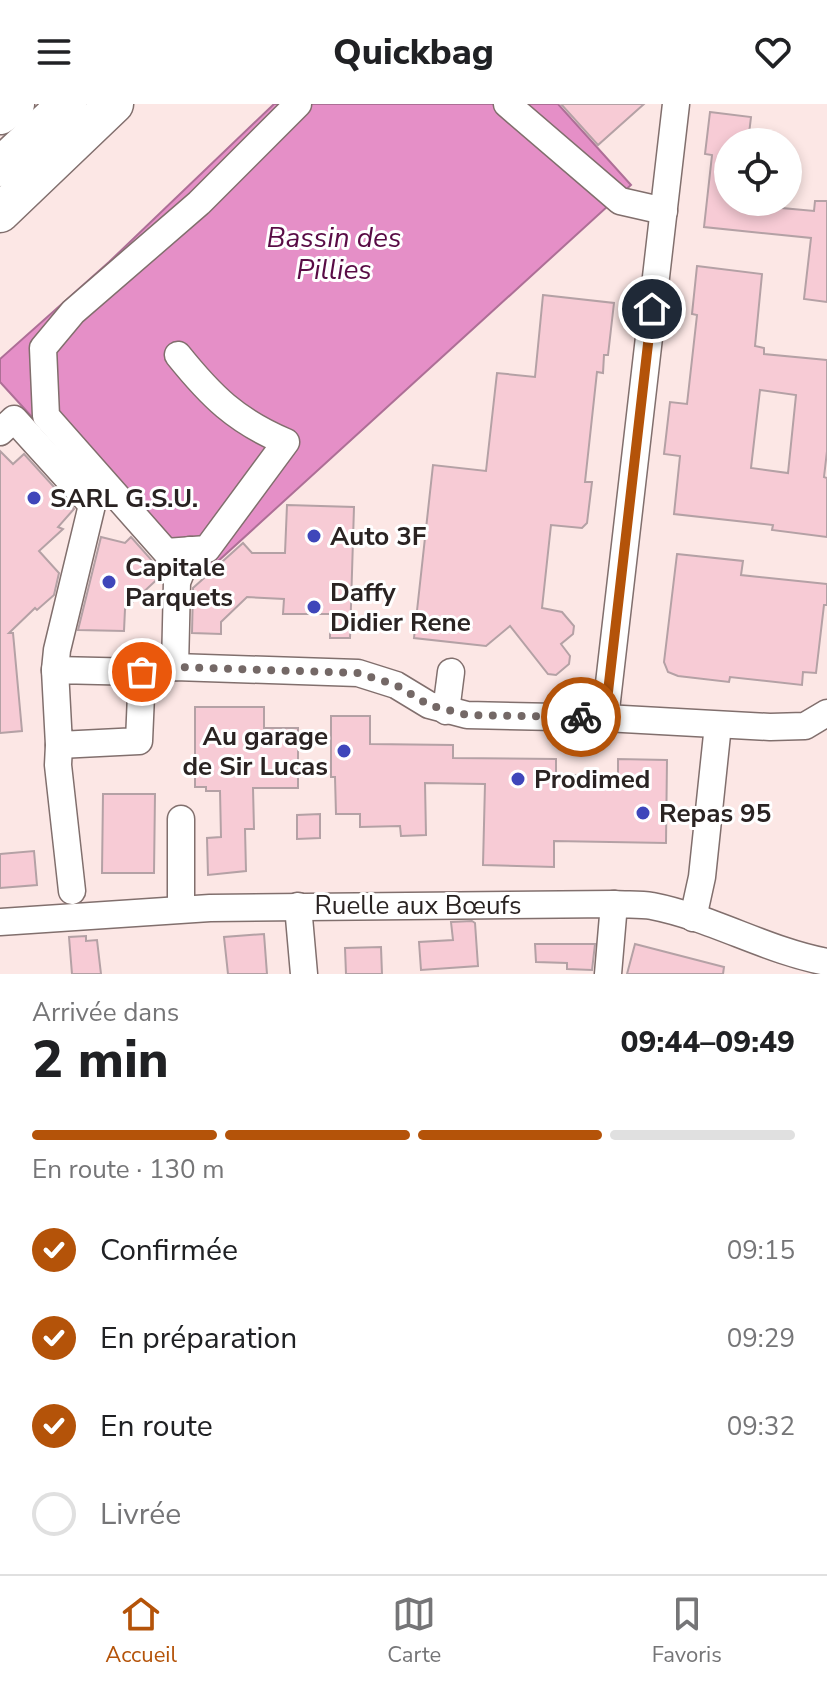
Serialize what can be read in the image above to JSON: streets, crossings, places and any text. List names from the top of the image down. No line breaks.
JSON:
{"streets":{"street":["Ruelle aux Bœufs"]},"water":["Bassin des Pillies"],"places":["SARL G.S.U.","Auto 3F","Capitale Parquets","Daffy Didier Rene","Au garage de Sir Lucas","Prodimed","Repas 95"],"page":{"header":"Quickbag","heading":["2 min","Arrivée dans","09:44–09:49"],"bar":"En route · 130 m","list":[["Confirmée","09:15"],["En préparation","09:29"],["En route","09:32"],"Livrée"],"tabs":["Accueil","Carte","Favoris"]}}
